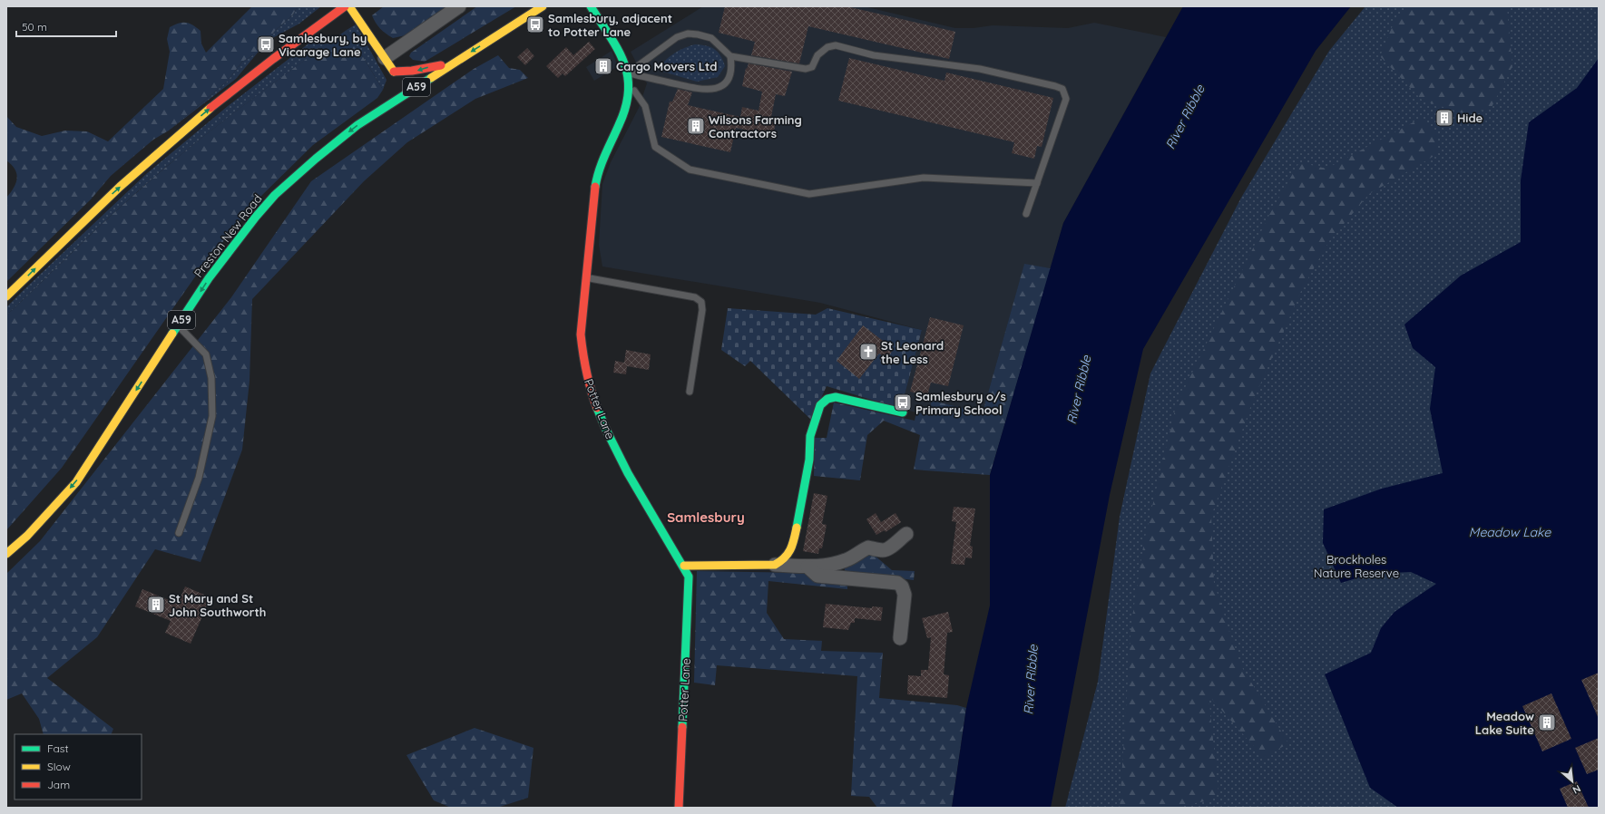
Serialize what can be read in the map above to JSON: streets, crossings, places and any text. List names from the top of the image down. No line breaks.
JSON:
{"streets":{"main road":["A59","Preston New Road","Potter Lane"]},"one_way":["Preston New Road"],"districts":["Samlesbury"],"water":["River Ribble","Meadow Lake"],"parks":["Brockholes Nature Reserve"],"places":{"bus stop":["Samlesbury, adjacent to Potter Lane","Samlesbury, by Vicarage Lane","Samlesbury o/s Primary School"],"building":["Cargo Movers Ltd","Hide","Wilsons Farming Contractors","St Mary and St John Southworth","Meadow Lake Suite"],"church":["St Leonard the Less"]},"legend":["Fast","Slow","Jam"],"scale_bar":"50 m","north":"bottom right"}
